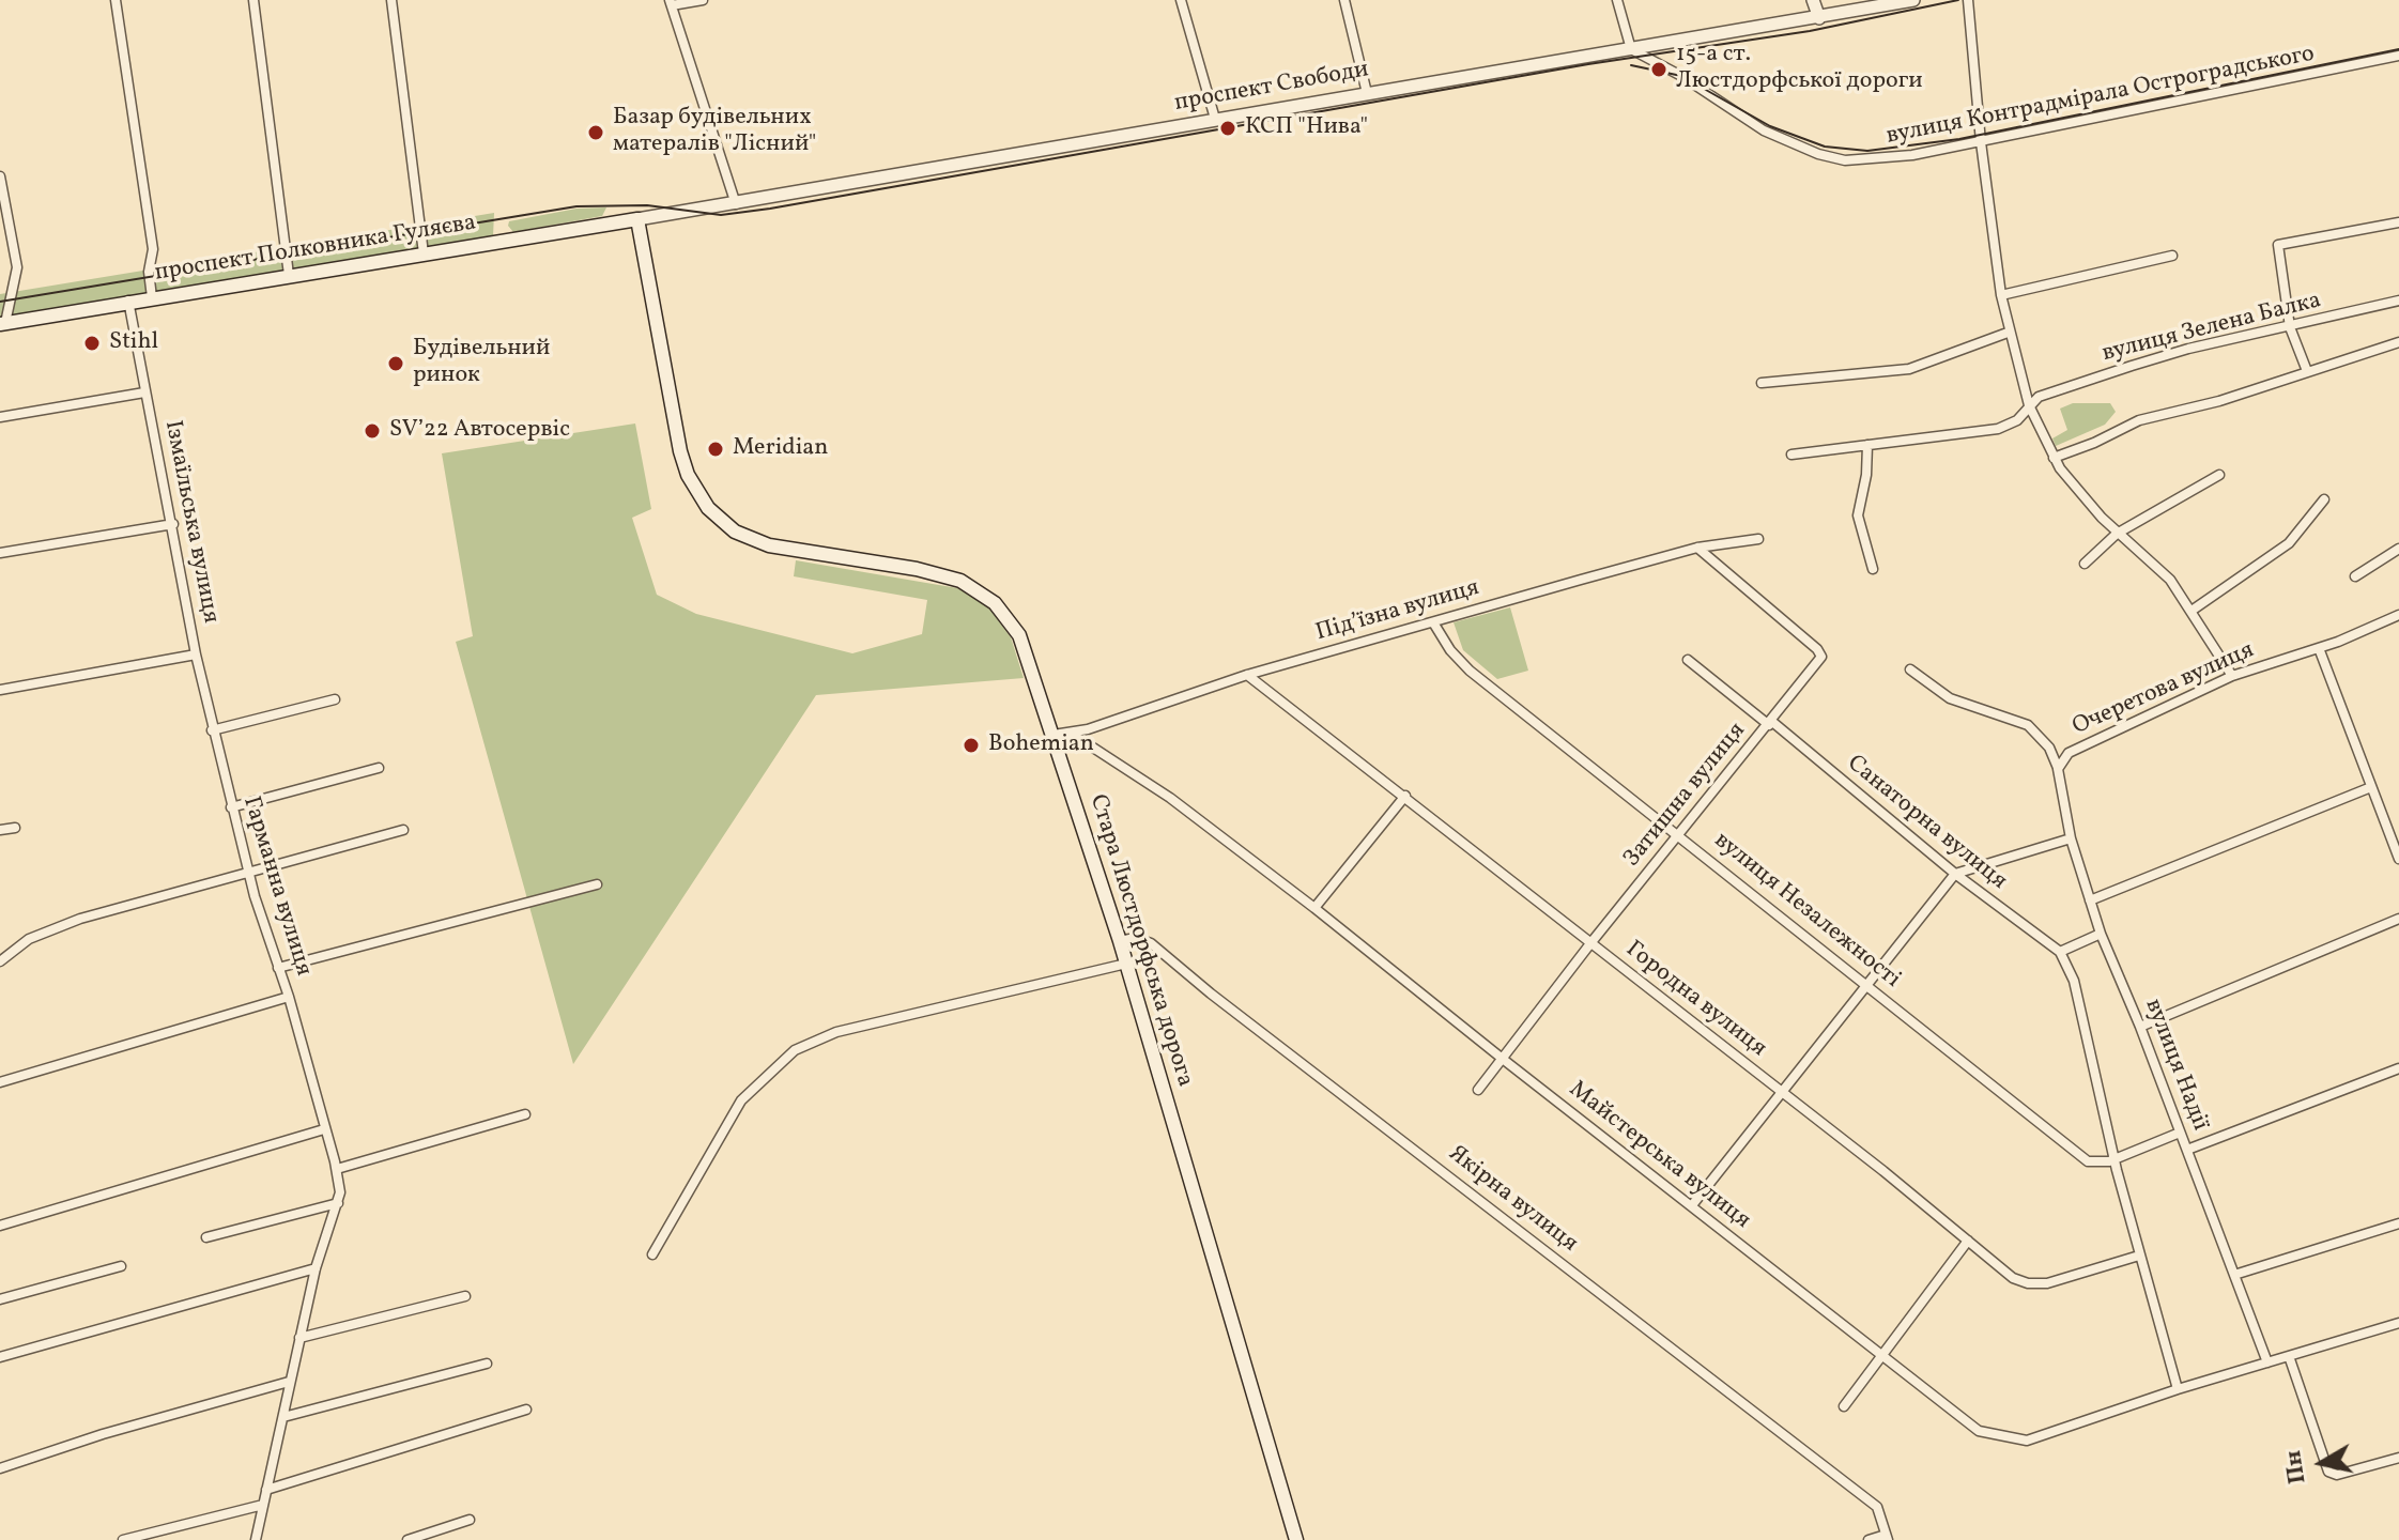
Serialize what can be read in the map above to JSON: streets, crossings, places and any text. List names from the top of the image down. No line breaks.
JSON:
{"streets":{"main road":["проспект Полковника Гуляєва","Стара Люстдорфська дорога"],"street":["проспект Свободи","вулиця Контрадмірала Остроградського","вулиця Зелена Балка","Ізмаїльська вулиця","Підʼїзна вулиця","Очеретова вулиця","Затишна вулиця","Санаторна вулиця","Гарманна вулиця","вулиця Незалежності","Городна вулиця","вулиця Надії","Майстерська вулиця","Якірна вулиця"]},"crossings":[["проспект Свободи","вулиця Контрадмірала Остроградського"],["проспект Свободи","проспект Полковника Гуляєва"],["проспект Свободи","Стара Люстдорфська дорога"],["проспект Полковника Гуляєва","Ізмаїльська вулиця"],["проспект Полковника Гуляєва","Стара Люстдорфська дорога"],["Ізмаїльська вулиця","Гарманна вулиця"],["Підʼїзна вулиця","Затишна вулиця"],["Підʼїзна вулиця","вулиця Незалежності"],["Підʼїзна вулиця","Стара Люстдорфська дорога"],["Підʼїзна вулиця","Городна вулиця"],["Підʼїзна вулиця","Майстерська вулиця"],["Очеретова вулиця","вулиця Надії"],["Затишна вулиця","Санаторна вулиця"],["Затишна вулиця","вулиця Незалежності"],["Затишна вулиця","Городна вулиця"],["Затишна вулиця","Майстерська вулиця"],["Стара Люстдорфська дорога","Якірна вулиця"],["вулиця Надії","Майстерська вулиця"]],"places":["15-а ст. Люстдорфської дороги","КСП \"Нива\"","Базар будівельних матералів \"Лісний\"","Stihl","Будівельний ринок","SV’22 Автосервіс","Meridian","Bohemian"],"north":"left"}
